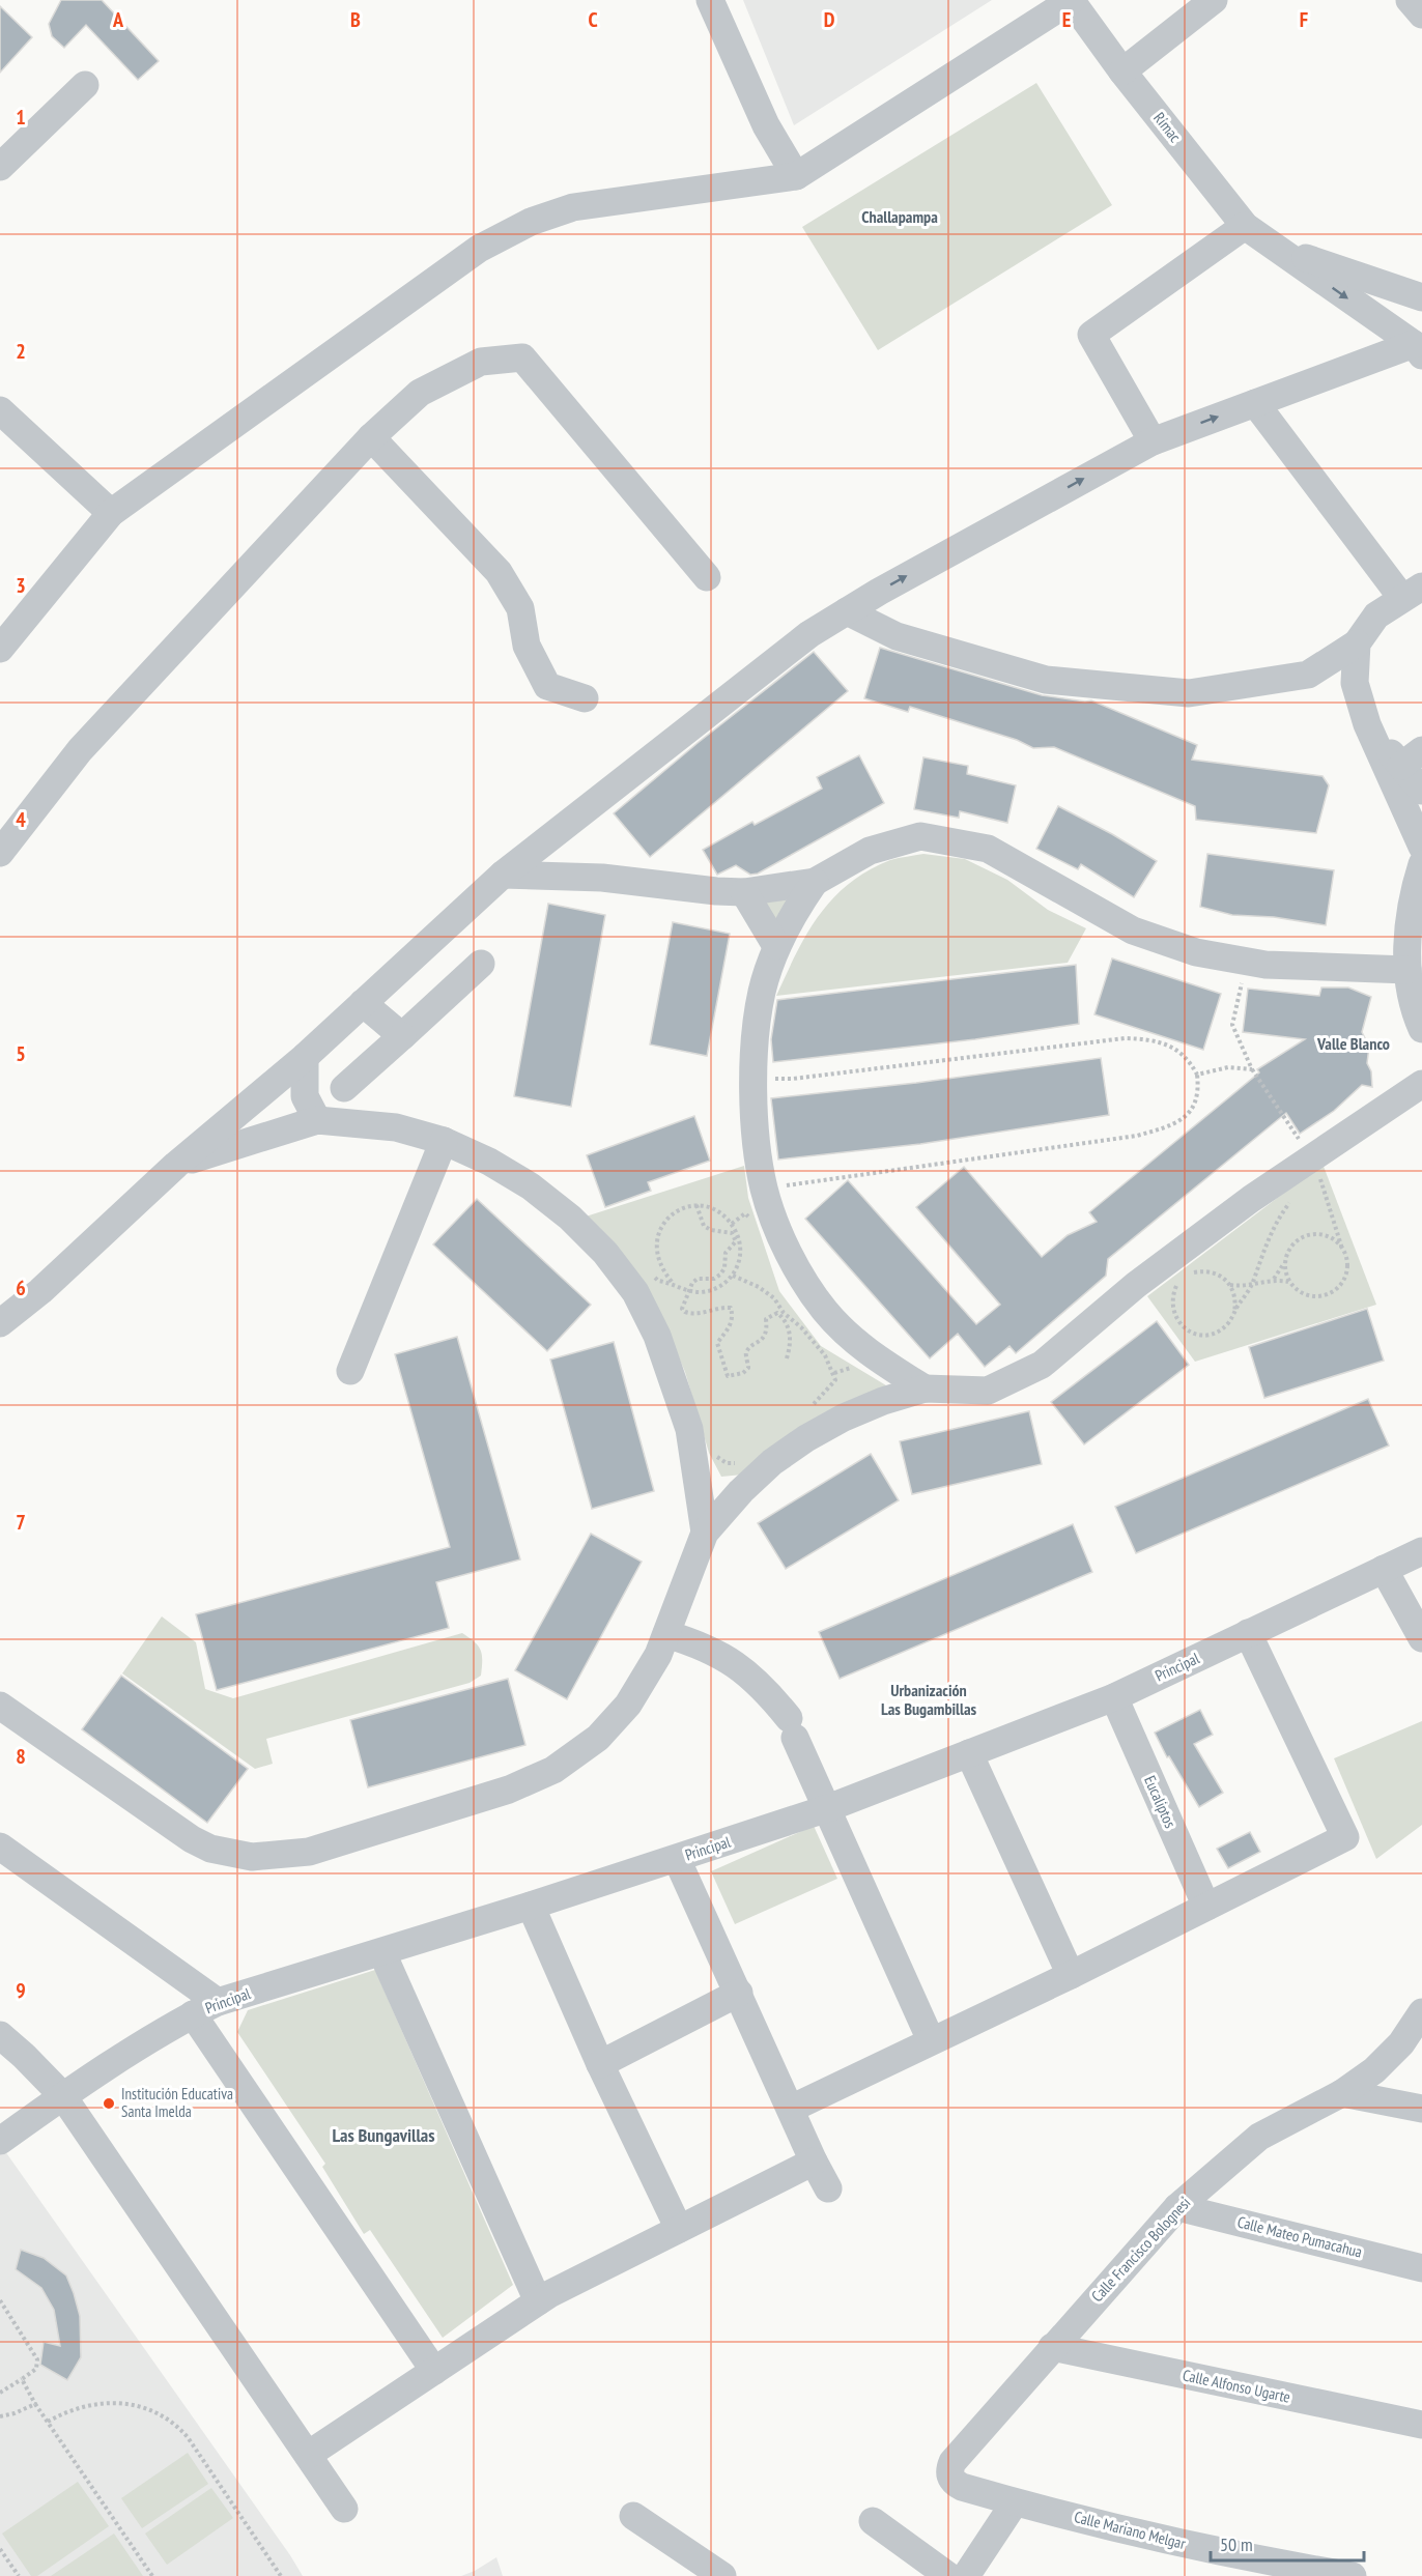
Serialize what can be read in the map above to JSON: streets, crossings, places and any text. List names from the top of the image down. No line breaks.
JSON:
{"streets":{"street":["Rímac","Principal","Eucaliptos","Calle Mateo Pumacahua","Calle Francisco Bolognesi","Calle Alfonso Ugarte","Calle Mariano Melgar"]},"crossings":[["Principal","Eucaliptos"],["Calle Mateo Pumacahua","Calle Francisco Bolognesi"],["Calle Francisco Bolognesi","Calle Alfonso Ugarte"],["Calle Francisco Bolognesi","Calle Mariano Melgar"]],"districts":["Challapampa","Valle Blanco","Urbanización Las Bugambillas","Las Bungavillas"],"places":["Institución Educativa Santa Imelda"],"scale_bar":"50 m","grid":{"columns":["A","B","C","D","E","F"],"rows":["1","2","3","4","5","6","7","8","9"]}}
